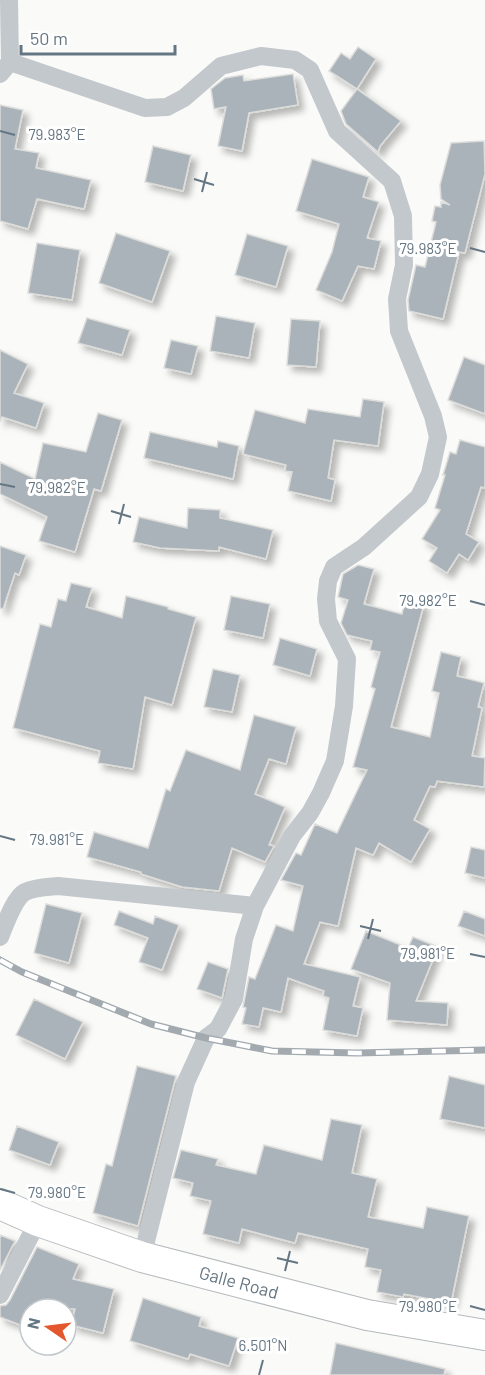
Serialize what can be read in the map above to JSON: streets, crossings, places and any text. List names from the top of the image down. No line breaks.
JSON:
{"streets":{"highway":["Galle Road"]},"scale_bar":"50 m","north":"left","coordinates":["79.983°E","79.982°E","79.981°E","79.980°E","6.501°N"]}
